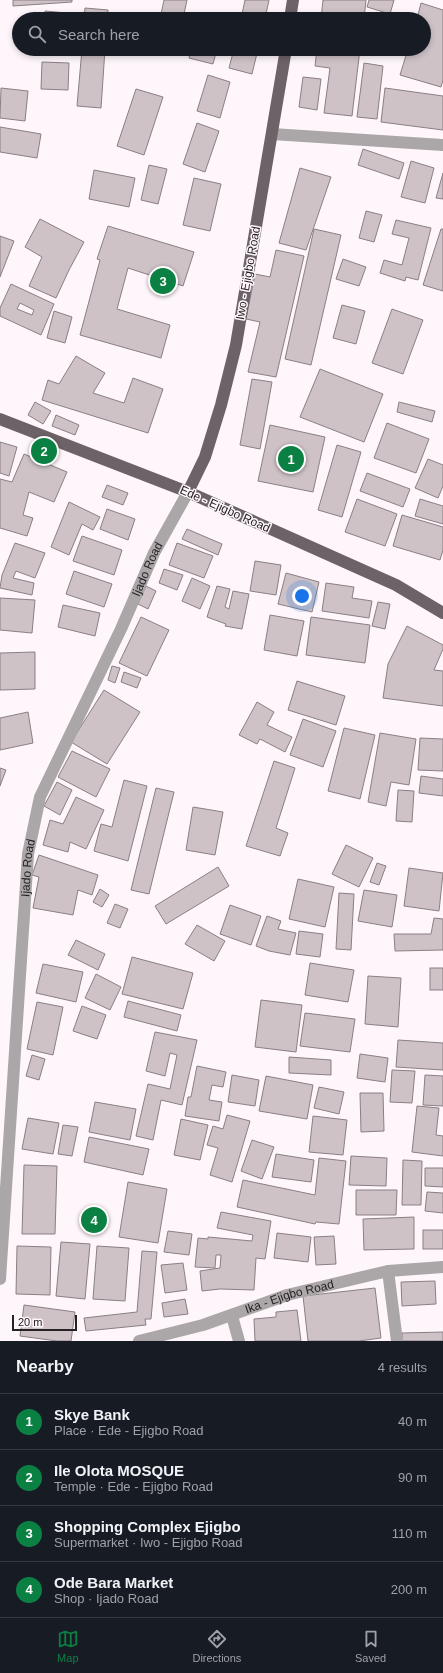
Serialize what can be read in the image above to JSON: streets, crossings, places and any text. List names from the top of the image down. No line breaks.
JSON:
{"streets":{"main road":["Iwo - Ejigbo Road","Ede - Ejigbo Road"],"street":["Ijado Road","Ika - Ejigbo Road"]},"crossings":[["Iwo - Ejigbo Road","Ede - Ejigbo Road"],["Iwo - Ejigbo Road","Ijado Road"],["Ede - Ejigbo Road","Ijado Road"]],"scale_bar":"20 m","page":{"search":"Search here","pins":["3","2","1","4"],"scale":"20 m","heading":["Nearby","4 results"],"list":[{"mark":"1","name":"Skye Bank","note":"Place · Ede - Ejigbo Road","value":"40 m"},{"mark":"2","name":"Ile Olota MOSQUE","note":"Temple · Ede - Ejigbo Road","value":"90 m"},{"mark":"3","name":"Shopping Complex Ejigbo","note":"Supermarket · Iwo - Ejigbo Road","value":"110 m"},{"mark":"4","name":"Ode Bara Market","note":"Shop · Ijado Road","value":"200 m"}],"nav":["Map","Directions","Saved"]}}
